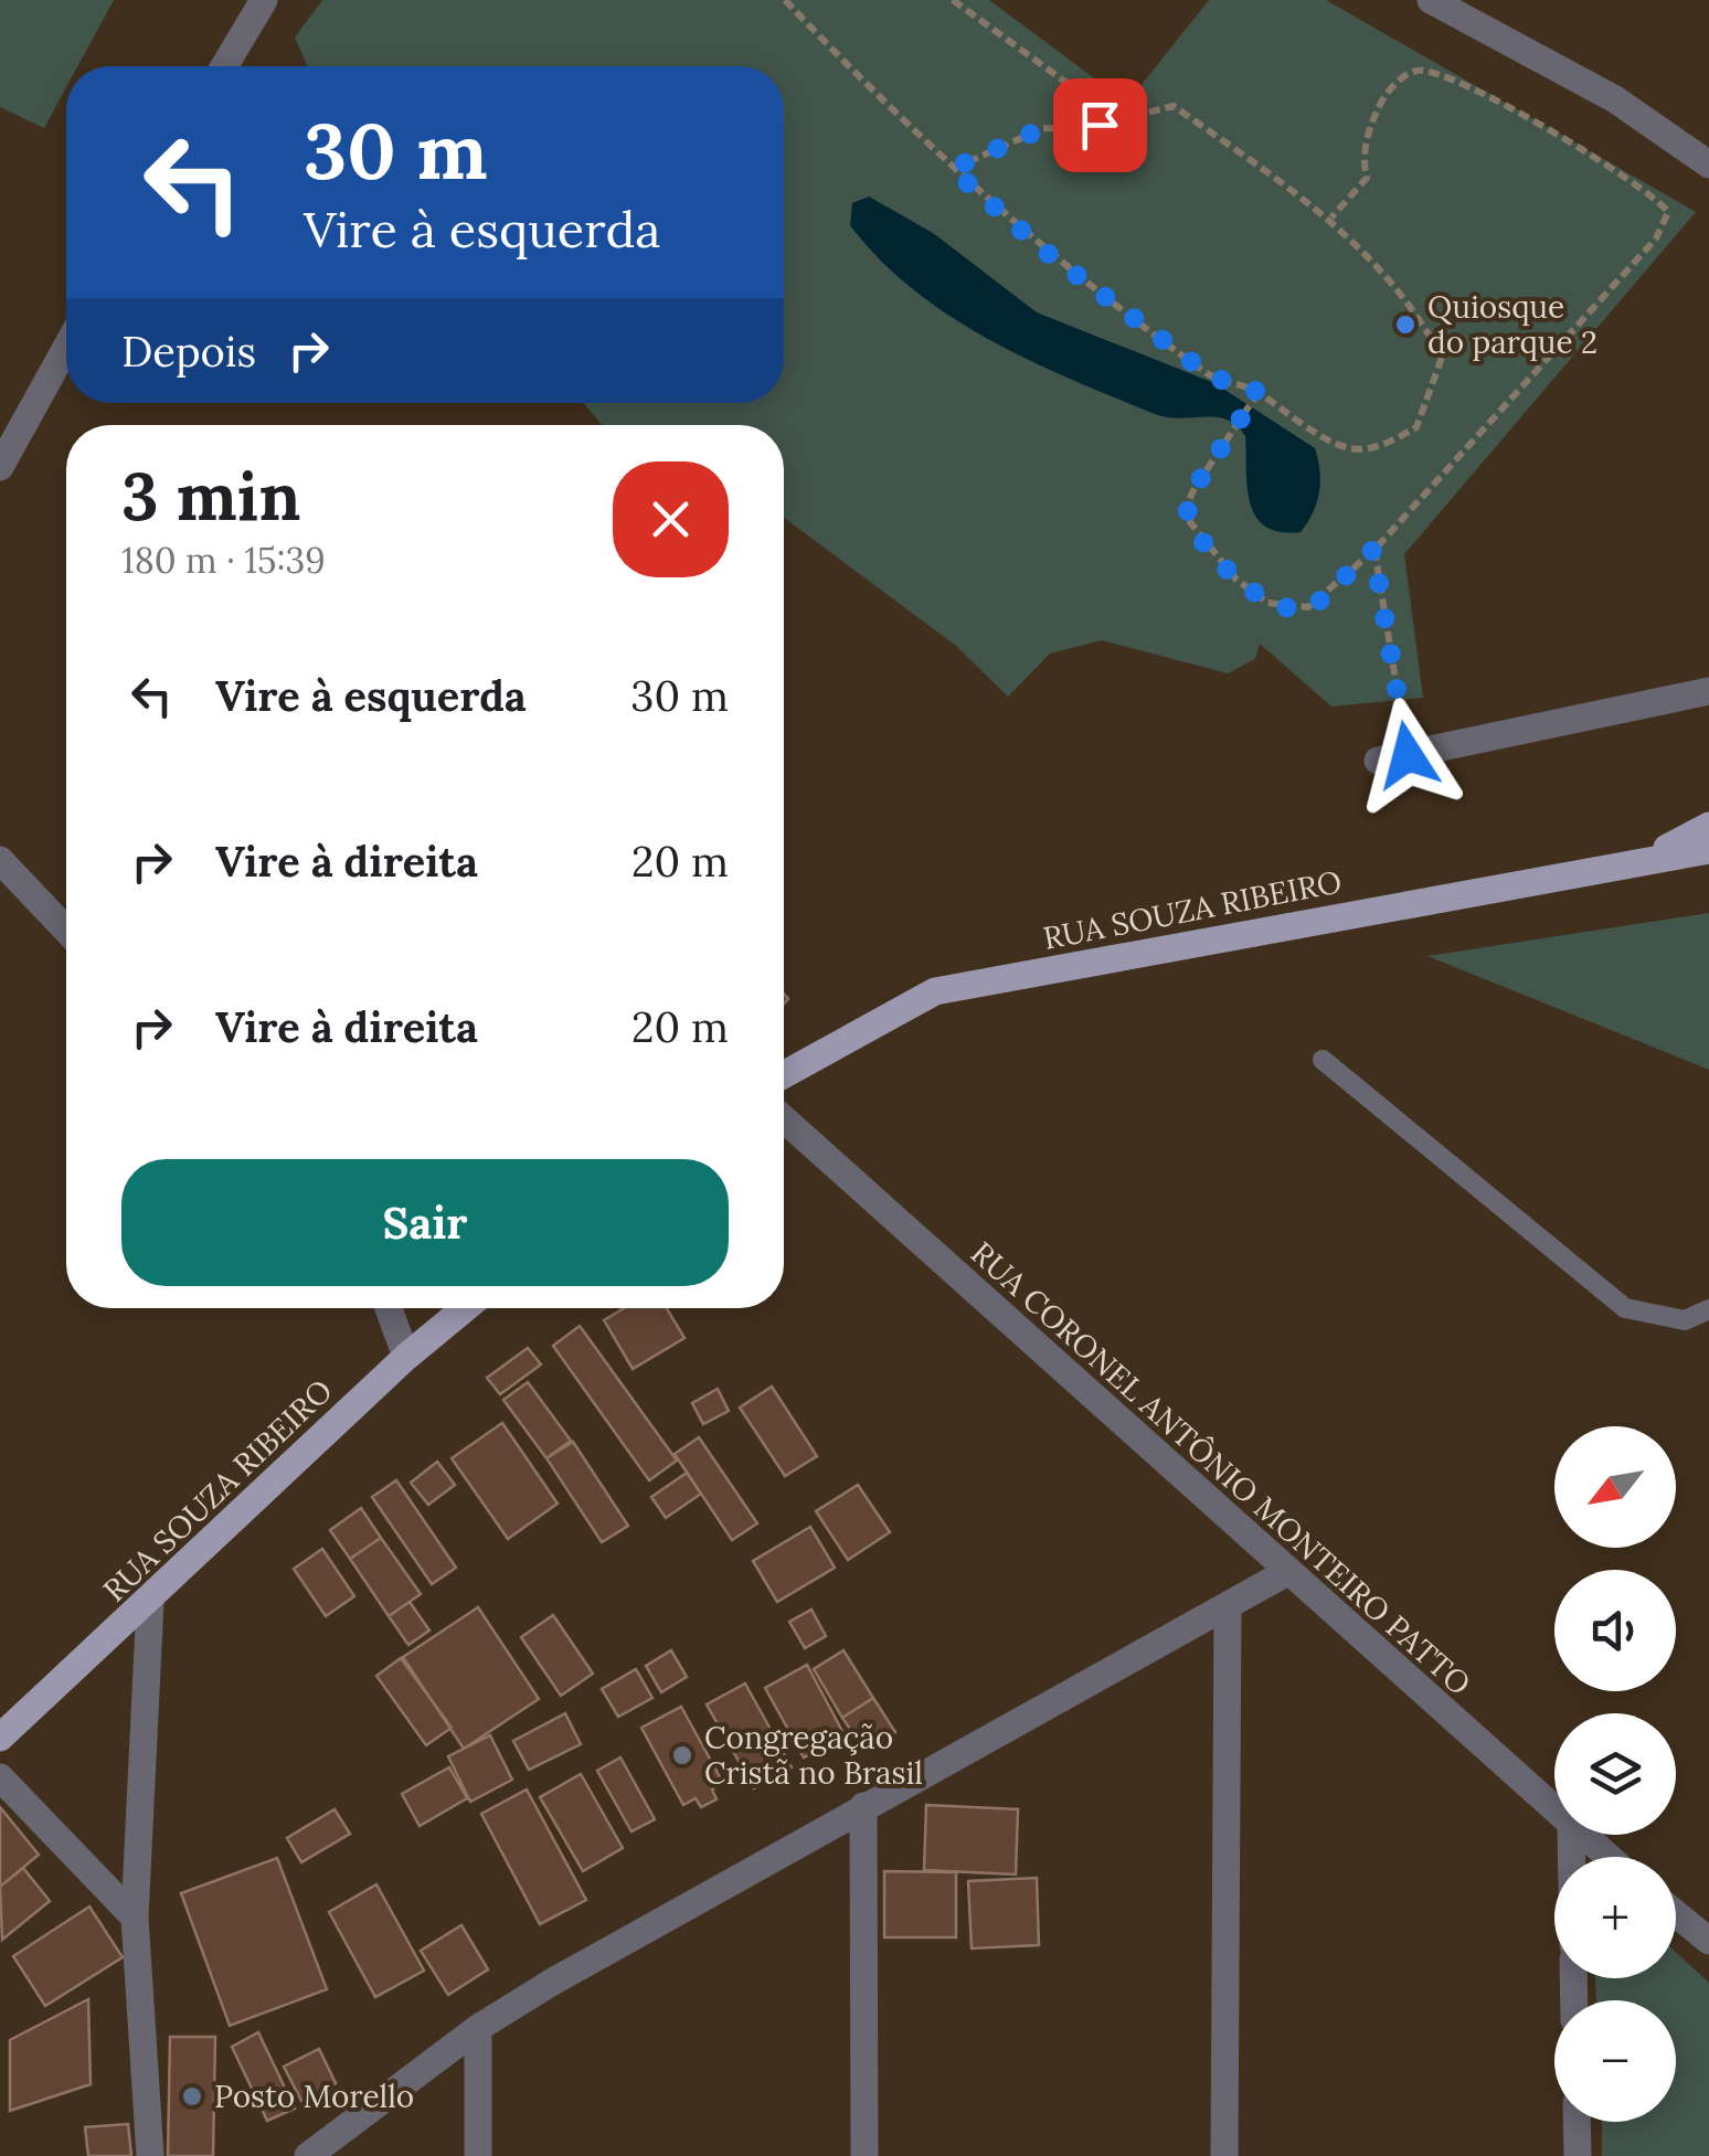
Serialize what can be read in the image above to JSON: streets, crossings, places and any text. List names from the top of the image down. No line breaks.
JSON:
{"streets":{"main road":["RUA SOUZA RIBEIRO"],"street":["RUA CORONEL ANTÔNIO MONTEIRO PATTO"]},"places":["Quiosque do parque 2","Congregação Cristã no Brasil","Posto Morello"],"north":"bottom left","page":{"turn":["30 m","Vire à esquerda"],"then":"Depois","heading":["3 min","180 m · 15:39"],"list":[{"name":"Vire à esquerda","value":"30 m"},{"name":"Vire à direita","value":"20 m"},{"name":"Vire à direita","value":"20 m"}],"buttons":"Sair","map_buttons":["+","−"]}}
